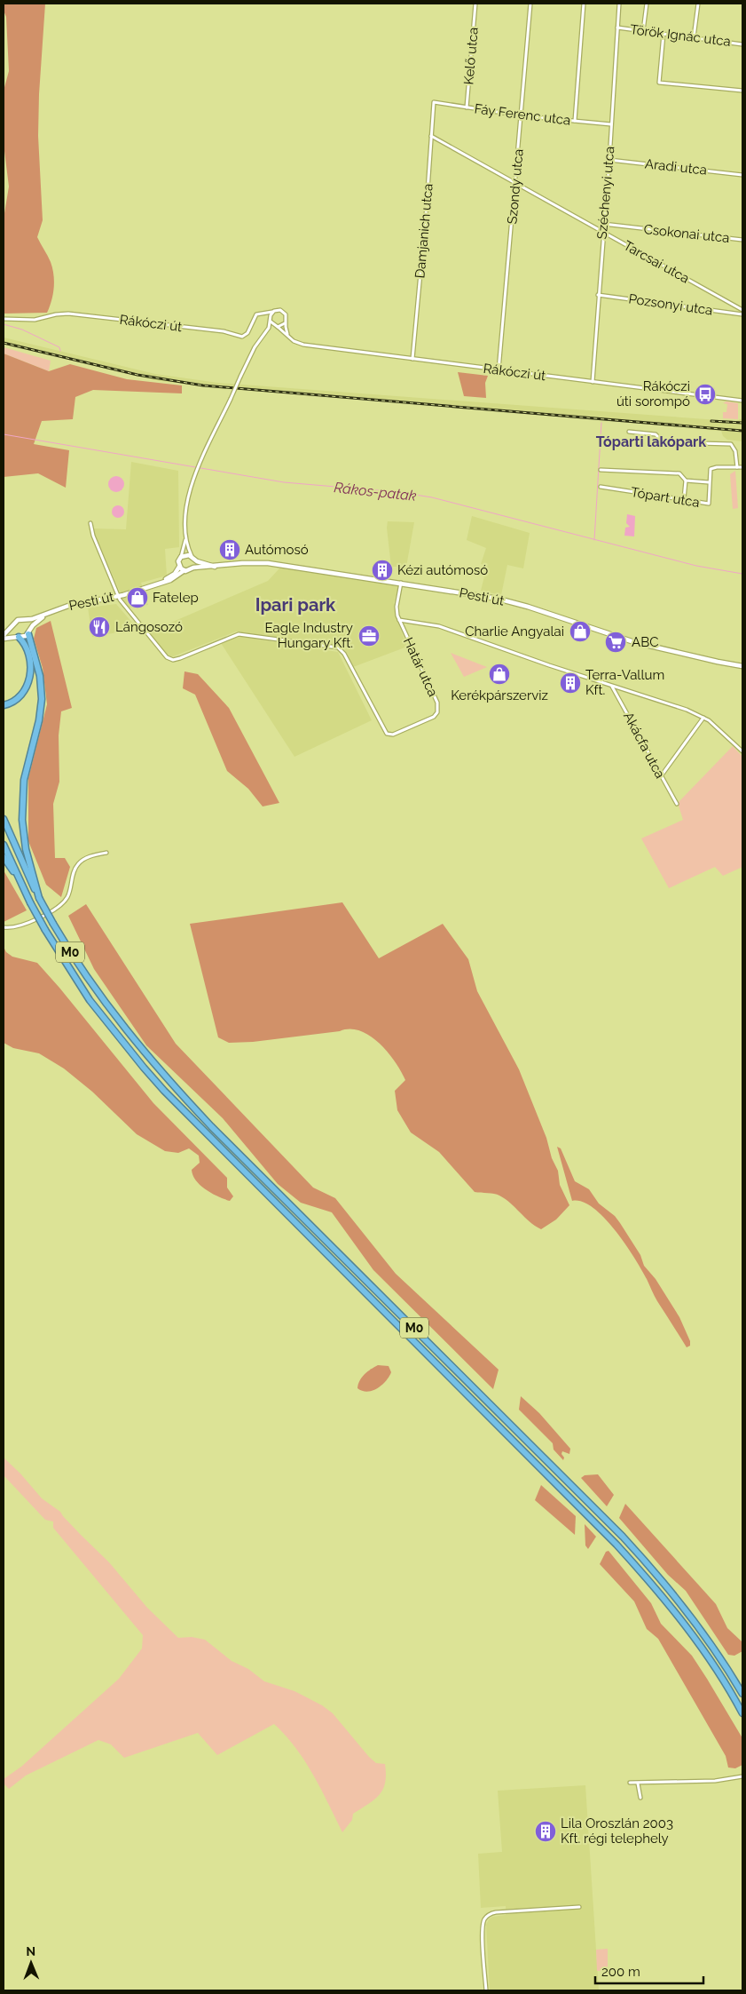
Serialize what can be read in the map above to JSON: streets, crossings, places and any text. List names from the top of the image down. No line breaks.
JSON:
{"streets":{"highway":["M0"],"main road":["Pesti út"],"street":["Török Ignác utca","Kelő utca","Fáy Ferenc utca","Aradi utca","Szondy utca","Széchenyi utca","Damjanich utca","Csokonai utca","Tarcsai utca","Pozsonyi utca","Rákóczi út","Tópart utca","Határ utca","Akácfa utca"]},"crossings":[["Török Ignác utca","Széchenyi utca"],["Kelő utca","Fáy Ferenc utca"],["Fáy Ferenc utca","Szondy utca"],["Fáy Ferenc utca","Széchenyi utca"],["Fáy Ferenc utca","Damjanich utca"],["Aradi utca","Széchenyi utca"],["Szondy utca","Tarcsai utca"],["Szondy utca","Rákóczi út"],["Széchenyi utca","Csokonai utca"],["Széchenyi utca","Tarcsai utca"],["Széchenyi utca","Pozsonyi utca"],["Széchenyi utca","Rákóczi út"],["Damjanich utca","Tarcsai utca"],["Damjanich utca","Rákóczi út"],["Pesti út","Határ utca"]],"districts":["Tóparti lakópark","Ipari park"],"water":["Rákos-patak"],"places":{"bus stop":["Rákóczi úti sorompó"],"building":["Autómosó","Kézi autómosó","Terra-Vallum Kft.","Lila Oroszlán 2003 Kft. régi telephely"],"shop":["Fatelep","Charlie Angyalai","Kerékpárszerviz"],"restaurant":["Lángosozó"],"office":["Eagle Industry Hungary Kft."],"supermarket":["ABC"]},"scale_bar":"200 m","north":"top"}
